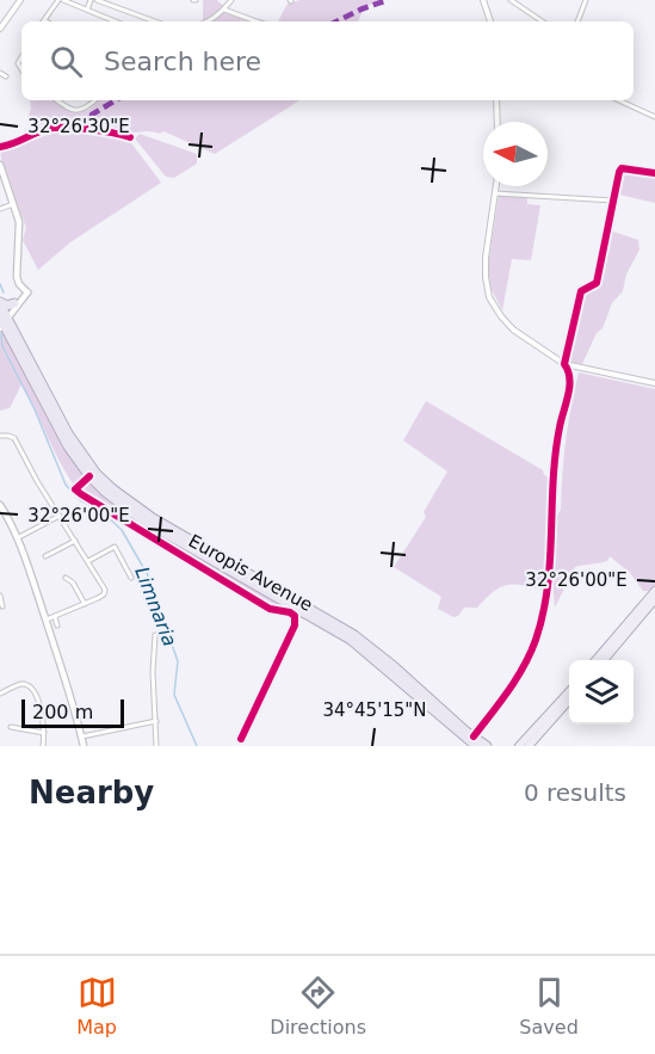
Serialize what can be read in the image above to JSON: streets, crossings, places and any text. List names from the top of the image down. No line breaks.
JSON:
{"streets":{"highway":["Europis Avenue"]},"water":["Limnaria"],"scale_bar":"200 m","north":"left","page":{"search":"Search here","scale":"200 m","heading":["Nearby","0 results"],"nav":["Map","Directions","Saved"]},"coordinates":["32°26'30\"E","32°26'00\"E","34°45'15\"N"]}
